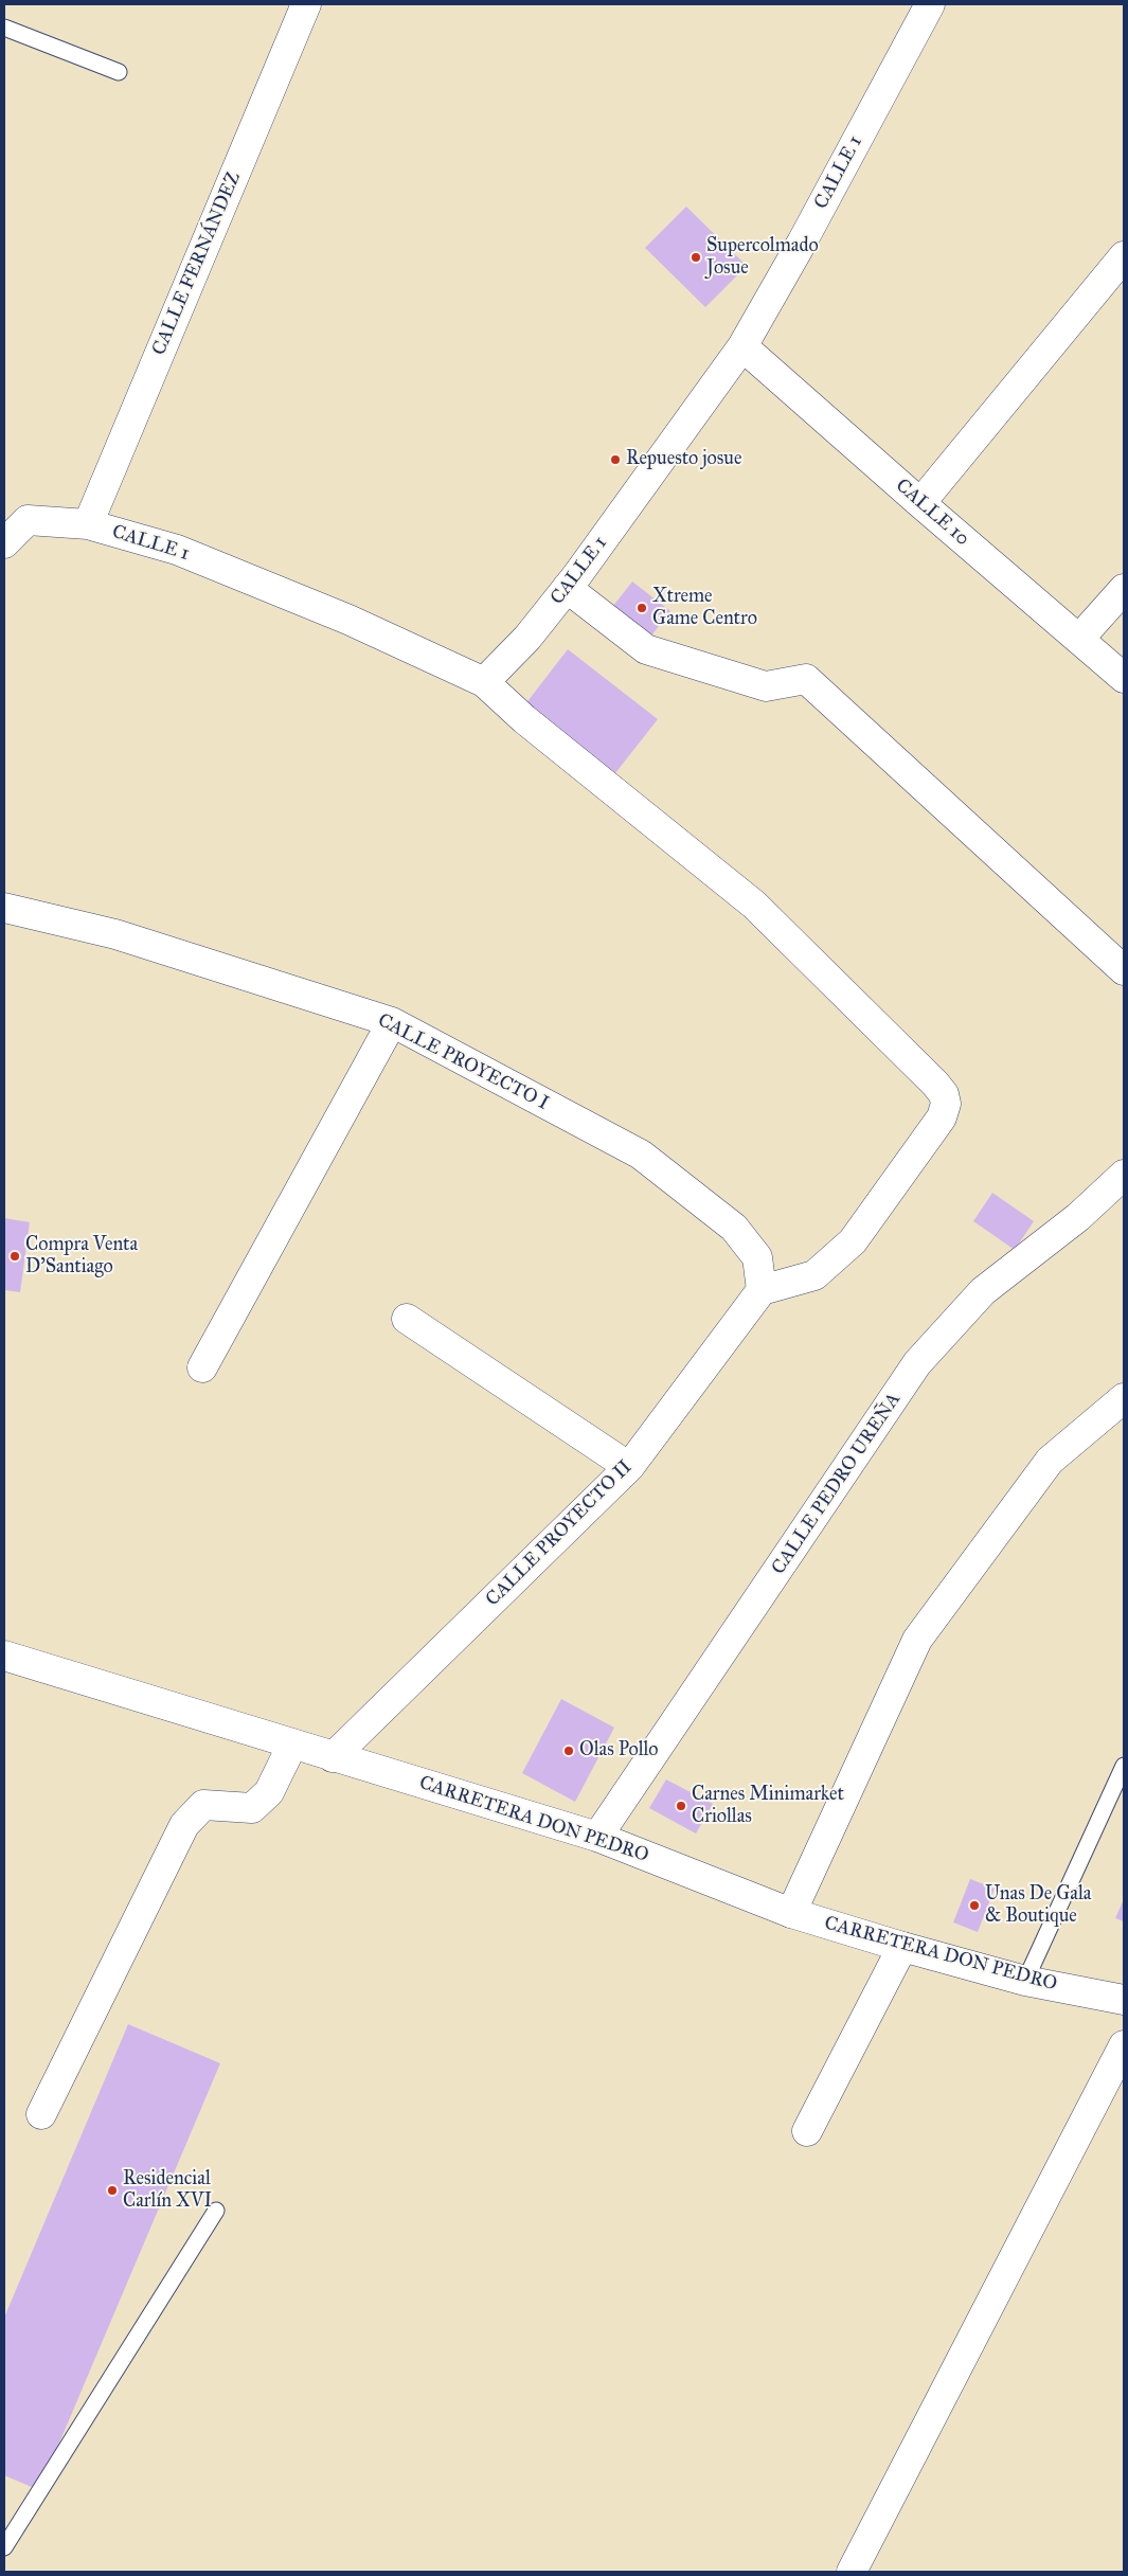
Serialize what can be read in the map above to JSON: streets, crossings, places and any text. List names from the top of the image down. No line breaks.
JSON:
{"streets":{"street":["CALLE 1","CALLE FERNÁNDEZ","CALLE 10","CALLE PROYECTO I","CALLE PEDRO UREÑA","CALLE PROYECTO II","CARRETERA DON PEDRO"]},"crossings":[["CALLE 1","CALLE FERNÁNDEZ"],["CALLE 1","CALLE 10"],["CALLE PROYECTO I","CALLE PROYECTO II"],["CALLE PEDRO UREÑA","CARRETERA DON PEDRO"],["CALLE PROYECTO II","CARRETERA DON PEDRO"]],"places":["Supercolmado Josue","Repuesto josue","Xtreme Game Centro","Compra Venta D'Santiago","Olas Pollo","Carnes Minimarket Criollas","Unas De Gala & Boutique","Residencial Carlín XVI"]}
